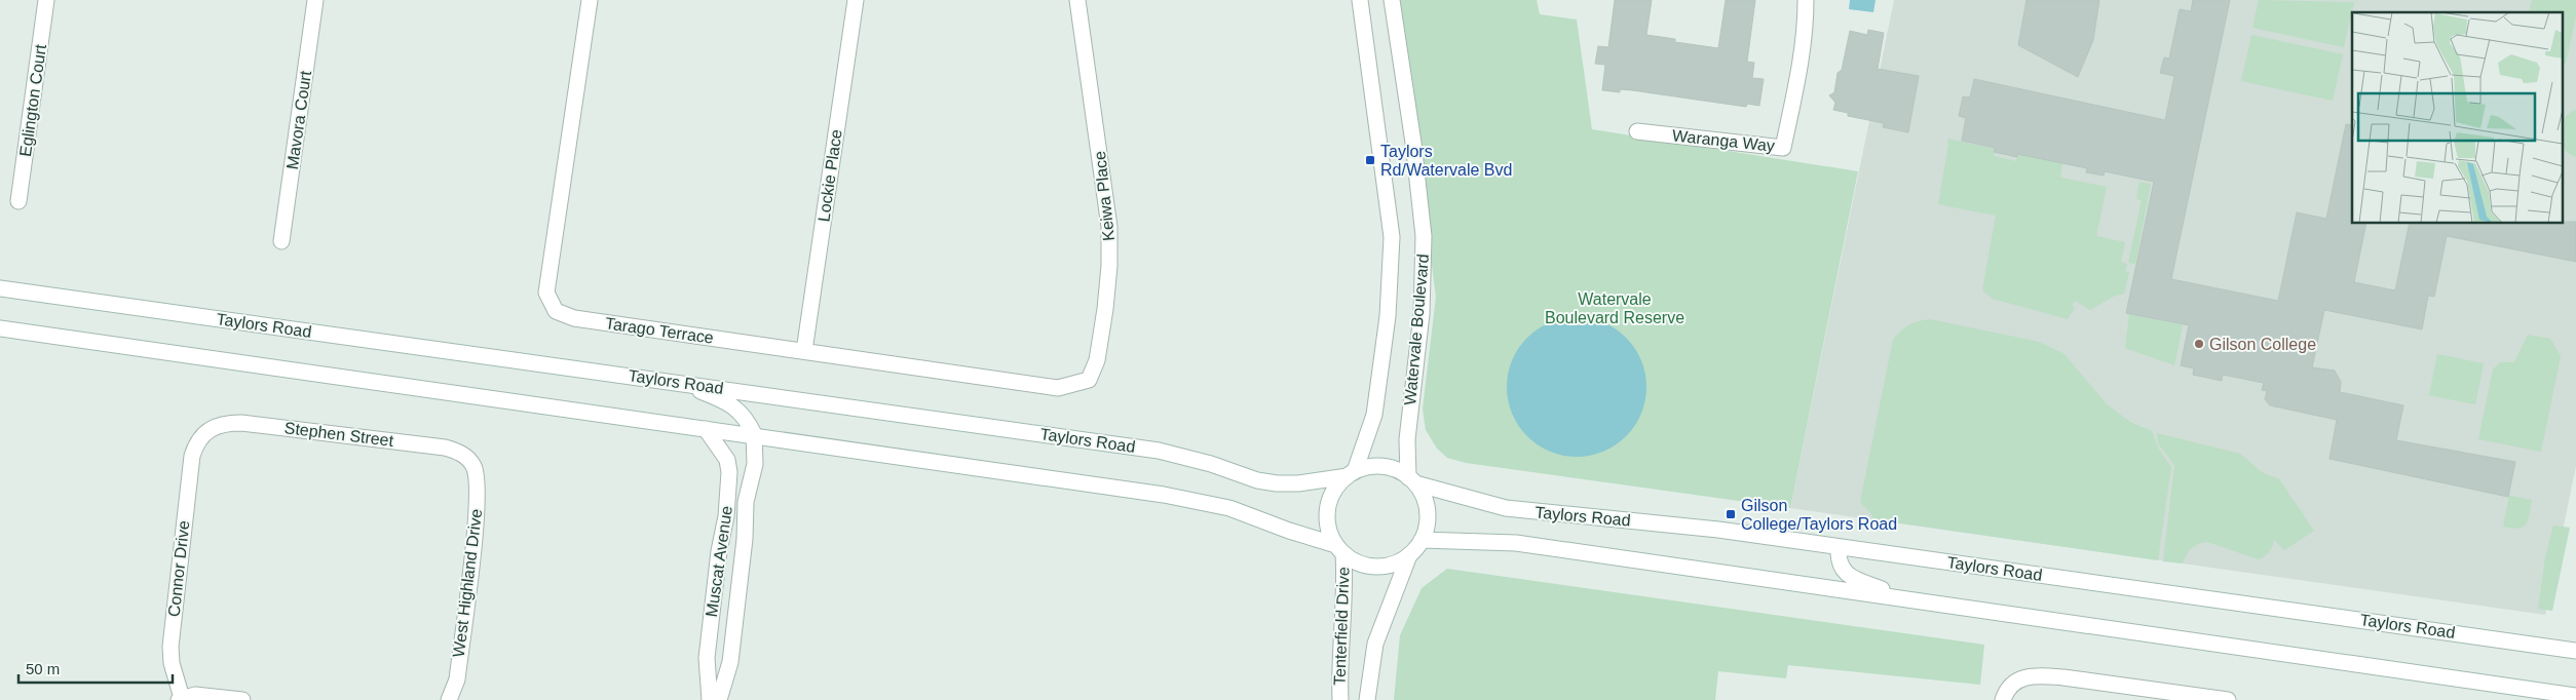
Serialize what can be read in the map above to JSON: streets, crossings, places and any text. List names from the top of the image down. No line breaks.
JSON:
{"streets":{"main road":["Eglington Court","Mavora Court","Waranga Way","Lockie Place","Keiwa Place","Taylors Road","Watervale Boulevard","Tarago Terrace","Stephen Street","Muscat Avenue","Connor Drive","West Highland Drive","Tenterfield Drive"]},"crossings":[["Lockie Place","Tarago Terrace"],["Keiwa Place","Tarago Terrace"],["Taylors Road","Watervale Boulevard"],["Taylors Road","Tenterfield Drive"],["Watervale Boulevard","Tenterfield Drive"],["Stephen Street","Connor Drive"],["Stephen Street","West Highland Drive"]],"parks":["Watervale Boulevard Reserve"],"places":{"transit":["Taylors Rd/Watervale Bvd","Gilson College/Taylors Road"],"other":["Gilson College"]},"scale_bar":"50 m"}
